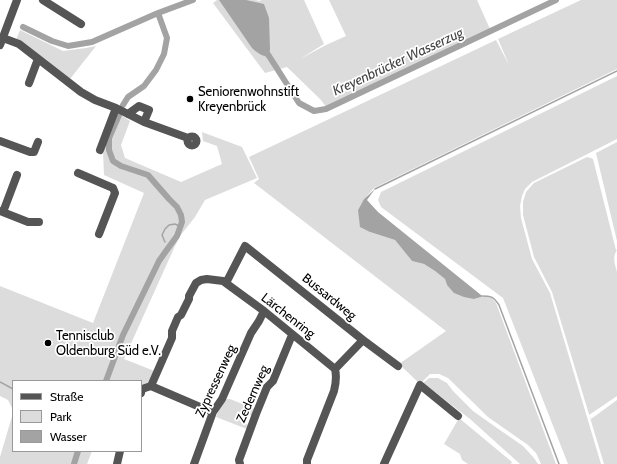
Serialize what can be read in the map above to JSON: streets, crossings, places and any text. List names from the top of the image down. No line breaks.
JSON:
{"streets":{"street":["Bussardweg","Lärchenring","Zypressenweg","Zedernweg"]},"crossings":[["Bussardweg","Lärchenring"],["Lärchenring","Zypressenweg"],["Lärchenring","Zedernweg"]],"water":["Kreyenbrücker Wasserzug"],"places":["Seniorenwohnstift Kreyenbrück","Tennisclub Oldenburg Süd e.V."],"legend":["Straße","Park","Wasser"]}
